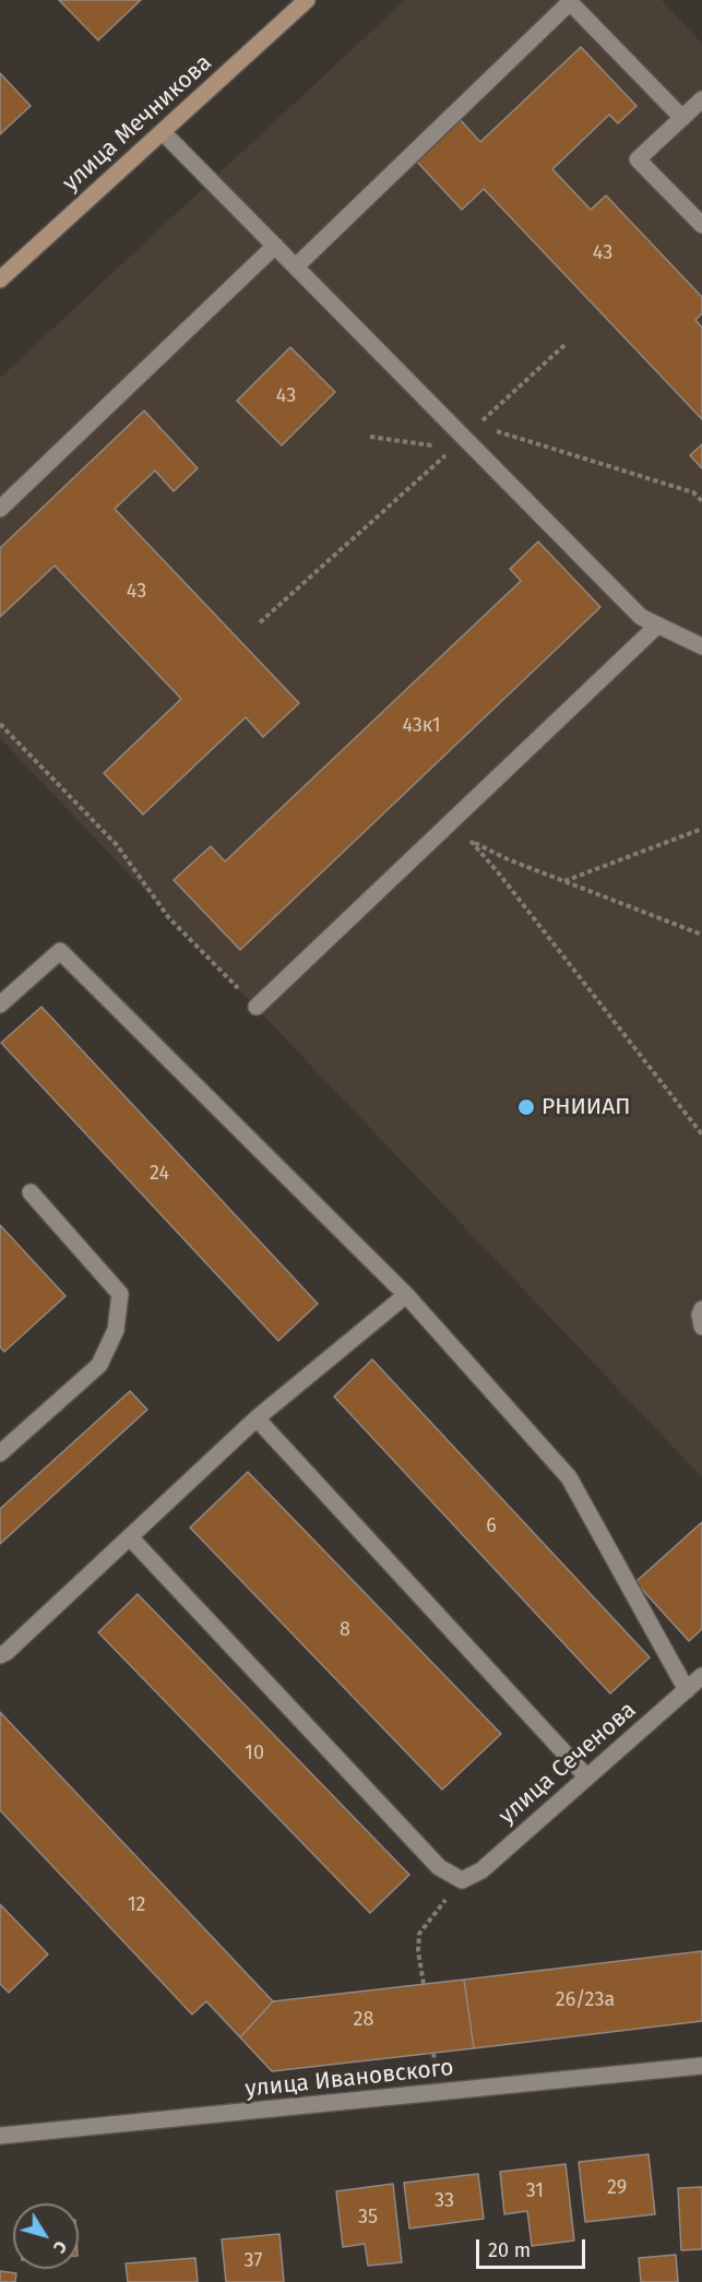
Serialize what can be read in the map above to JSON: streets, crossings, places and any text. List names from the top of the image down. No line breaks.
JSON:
{"streets":{"main road":["улица Мечникова"],"street":["улица Сеченова","улица Ивановского"]},"places":["РНИИАП"],"house_numbers":["43","43","43","43к1","24","6","8","10","12","26/23а","28","29","31","33","35","37"],"scale_bar":"20 m","north":"bottom right"}
